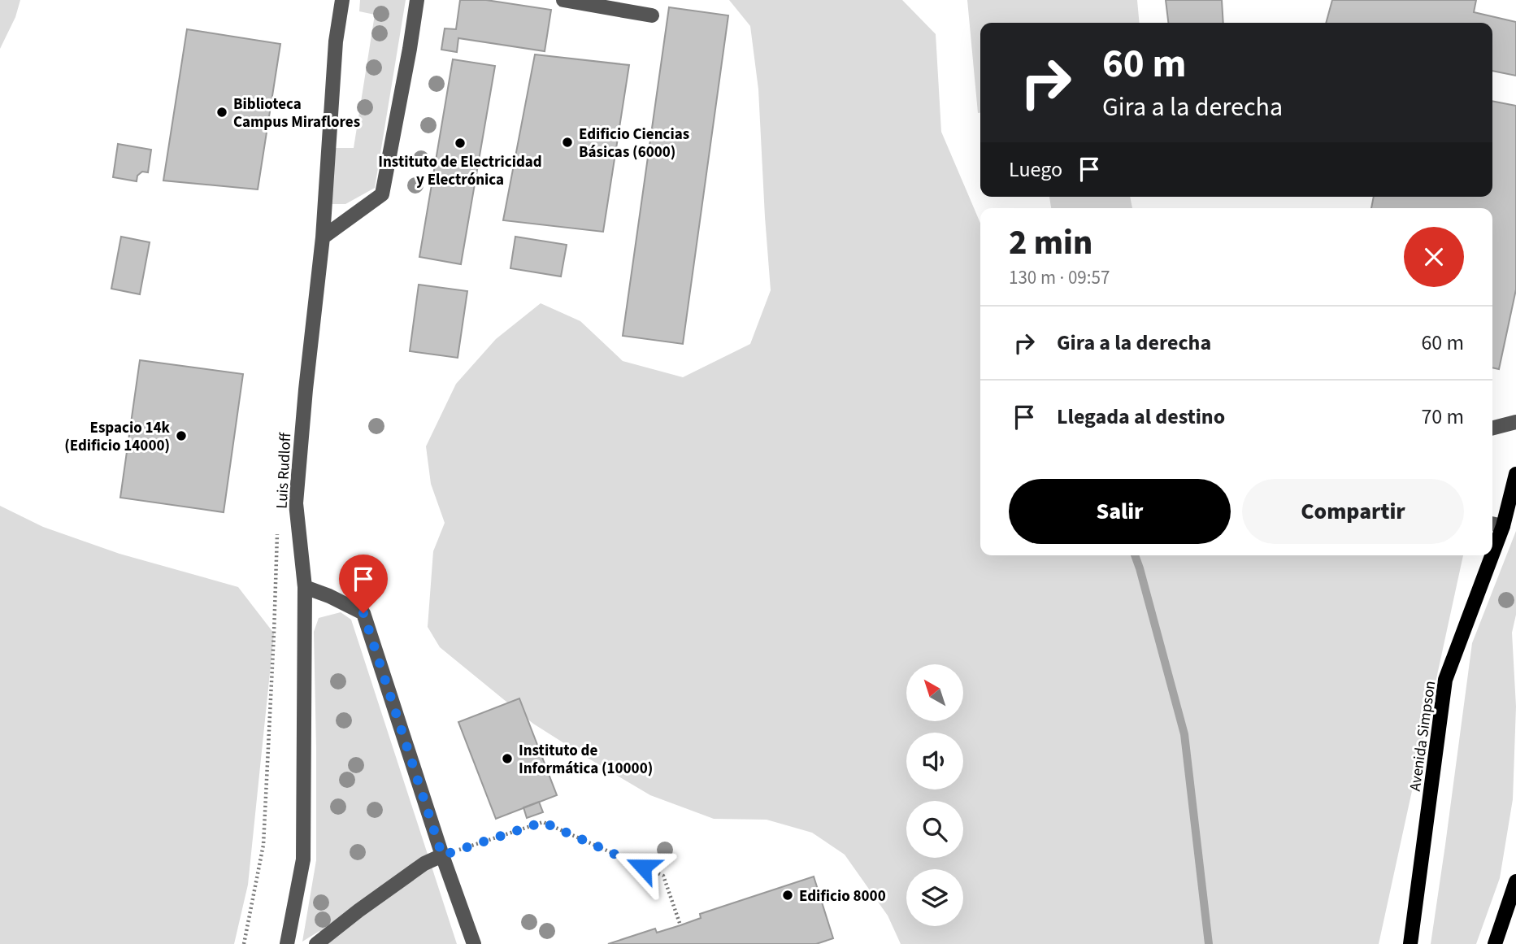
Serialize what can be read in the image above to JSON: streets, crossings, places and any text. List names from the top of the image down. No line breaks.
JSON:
{"streets":{"main road":["Avenida Simpson"],"street":["Luis Rudloff"]},"places":["Biblioteca Campus Miraflores","Edificio Ciencias Básicas (6000)","Instituto de Electricidad y Electrónica","Espacio 14k (Edificio 14000)","Instituto de Informática (10000)","Edificio 8000"],"north":"top left","page":{"turn":["60 m","Gira a la derecha"],"then":"Luego","heading":["2 min","130 m · 09:57"],"list":[{"name":"Gira a la derecha","value":"60 m"},{"name":"Llegada al destino","value":"70 m"}],"buttons":["Salir","Compartir"]}}
